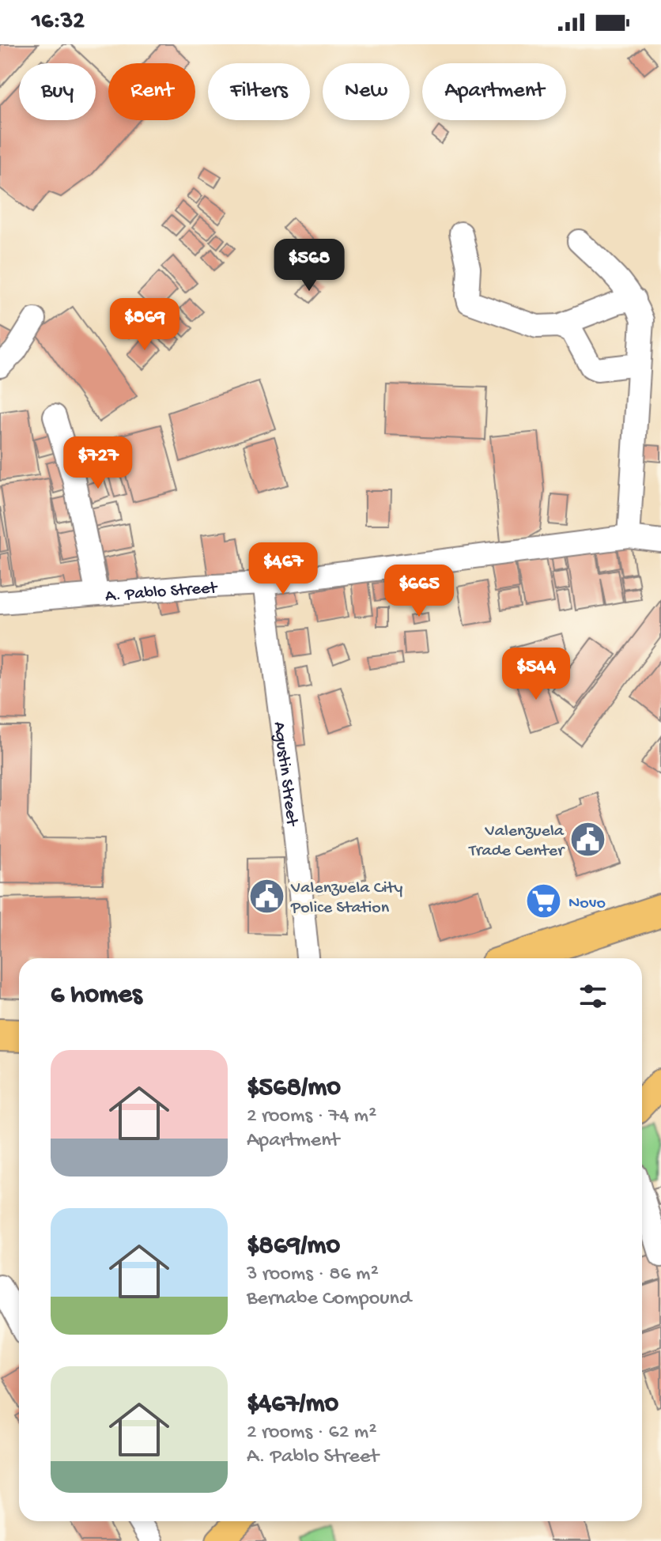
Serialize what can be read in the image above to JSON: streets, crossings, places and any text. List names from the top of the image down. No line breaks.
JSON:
{"streets":{"street":["A. Pablo Street","Agustin Street"]},"crossings":[["A. Pablo Street","Agustin Street"]],"places":{"public building":["Valenzuela Trade Center","Valenzuela City Police Station"],"supermarket":["Novo"]},"page":{"status":"16:32","chip":["Buy","Rent","Filters","New","Apartment"],"price":["$568","$869","$727","$467","$665","$544"],"heading":"6 homes","list":[{"name":"$568/mo","note":"2 rooms · 74 m² · Apartment"},{"name":"$869/mo","note":"3 rooms · 86 m² · Bernabe Compound"},{"name":"$467/mo","note":"2 rooms · 62 m² · A. Pablo Street"}]}}
